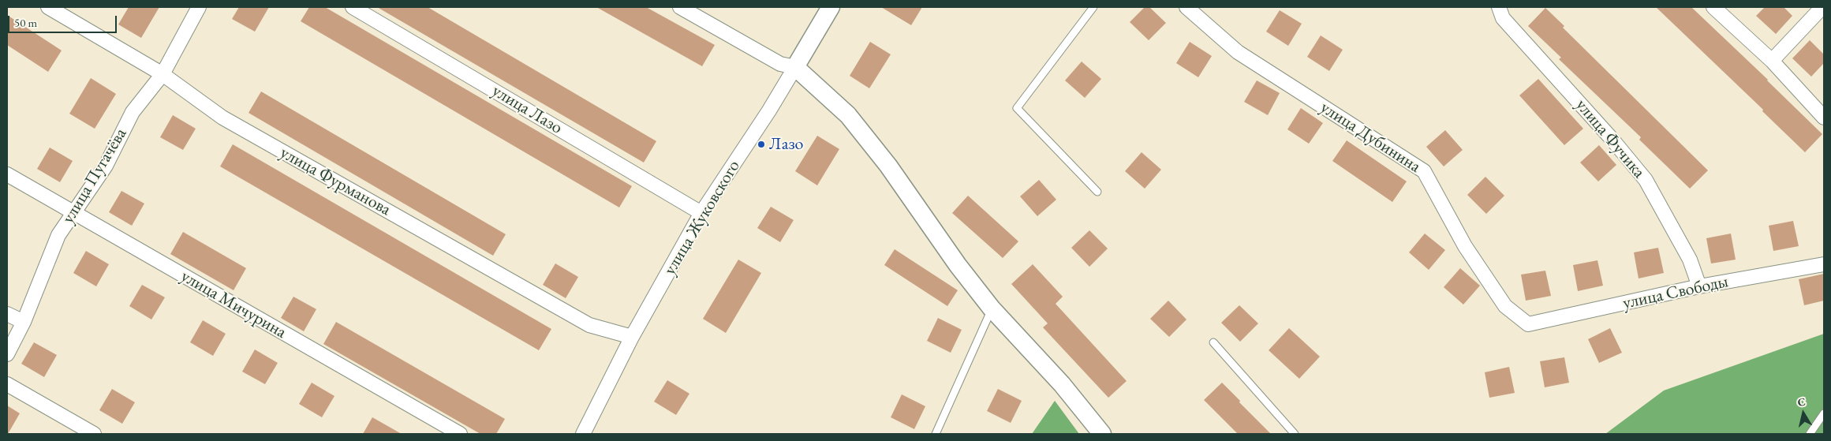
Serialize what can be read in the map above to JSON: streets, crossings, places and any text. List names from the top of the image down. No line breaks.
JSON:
{"streets":{"street":["улица Лазо","улица Дубинина","улица Фучика","улица Пугачёва","улица Фурманова","улица Жуковского","улица Свободы","улица Мичурина"]},"crossings":[["улица Лазо","улица Жуковского"],["улица Дубинина","улица Свободы"],["улица Фучика","улица Свободы"],["улица Пугачёва","улица Фурманова"],["улица Пугачёва","улица Мичурина"],["улица Фурманова","улица Жуковского"]],"places":["Лазо"],"scale_bar":"50 m","north":"top"}
